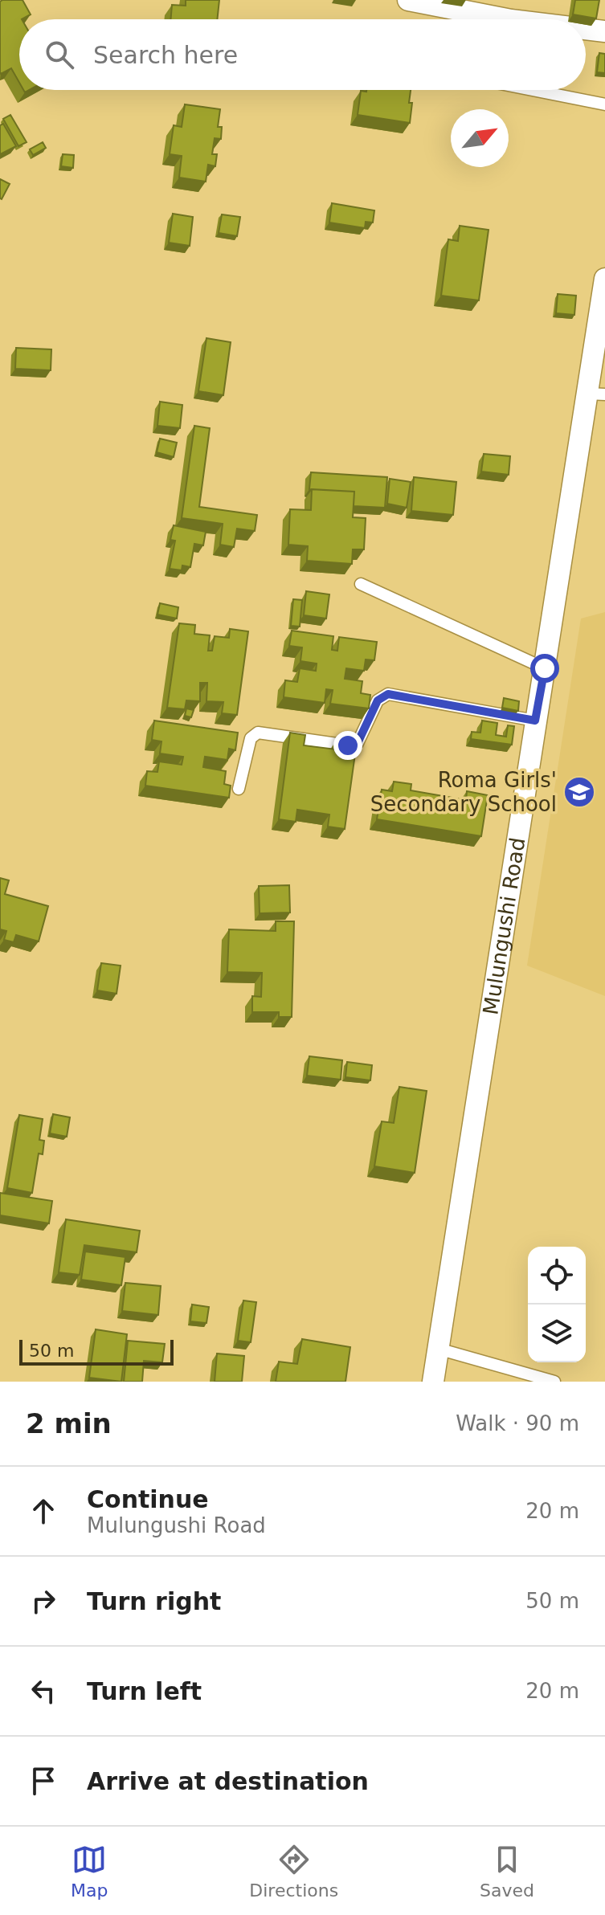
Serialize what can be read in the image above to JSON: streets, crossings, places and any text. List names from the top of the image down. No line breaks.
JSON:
{"streets":{"street":["Mulungushi Road"]},"places":{"school or university":["Roma Girls' Secondary School"]},"scale_bar":"50 m","north":"top right","page":{"search":"Search here","scale":"50 m","heading":["2 min","Walk · 90 m"],"list":[["Continue","Mulungushi Road","20 m"],["Turn right","50 m"],["Turn left","20 m"],"Arrive at destination"],"nav":["Map","Directions","Saved"]}}
